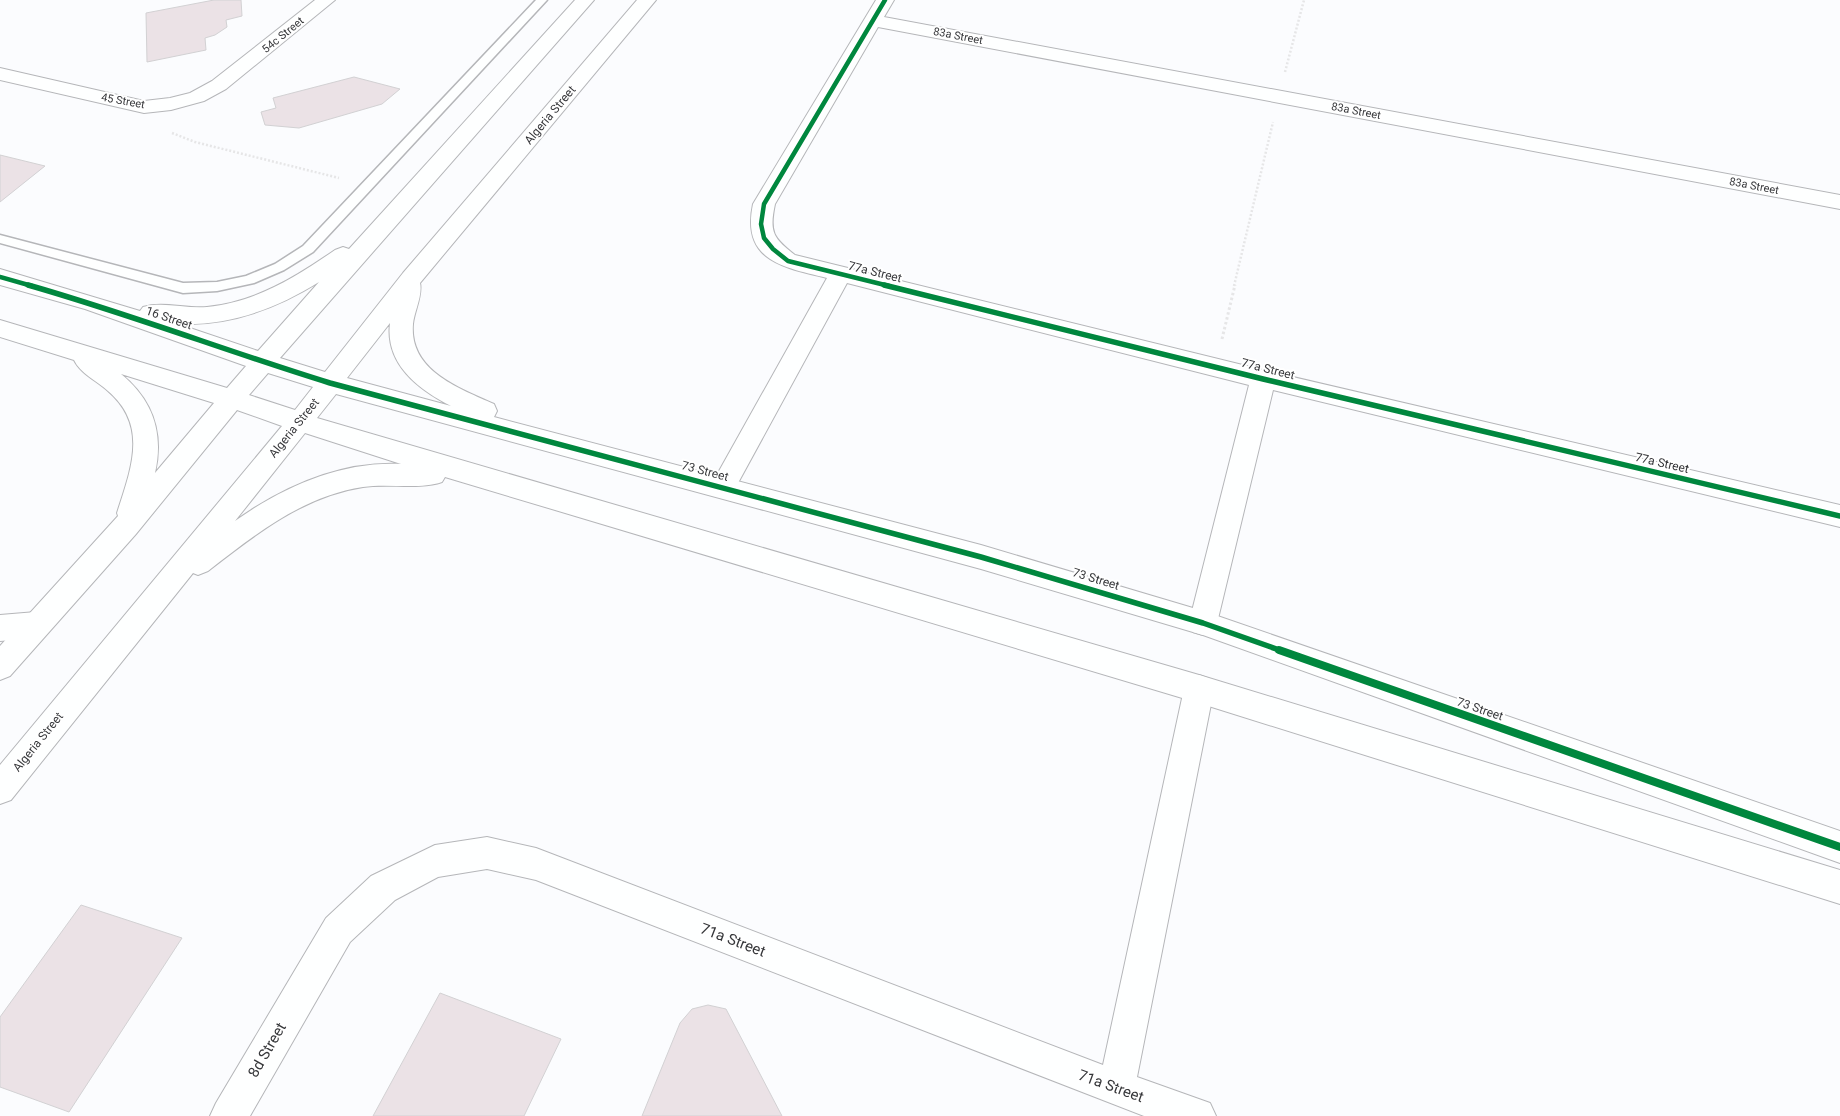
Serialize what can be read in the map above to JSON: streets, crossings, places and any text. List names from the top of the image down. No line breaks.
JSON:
{"streets":{"street":["54c Street","83a Street","45 Street","Algeria Street","77a Street","16 Street","73 Street","71a Street","8d Street"]},"crossings":[["54c Street","45 Street"],["83a Street","77a Street"],["Algeria Street","16 Street"],["Algeria Street","73 Street"],["16 Street","73 Street"],["71a Street","8d Street"]]}
